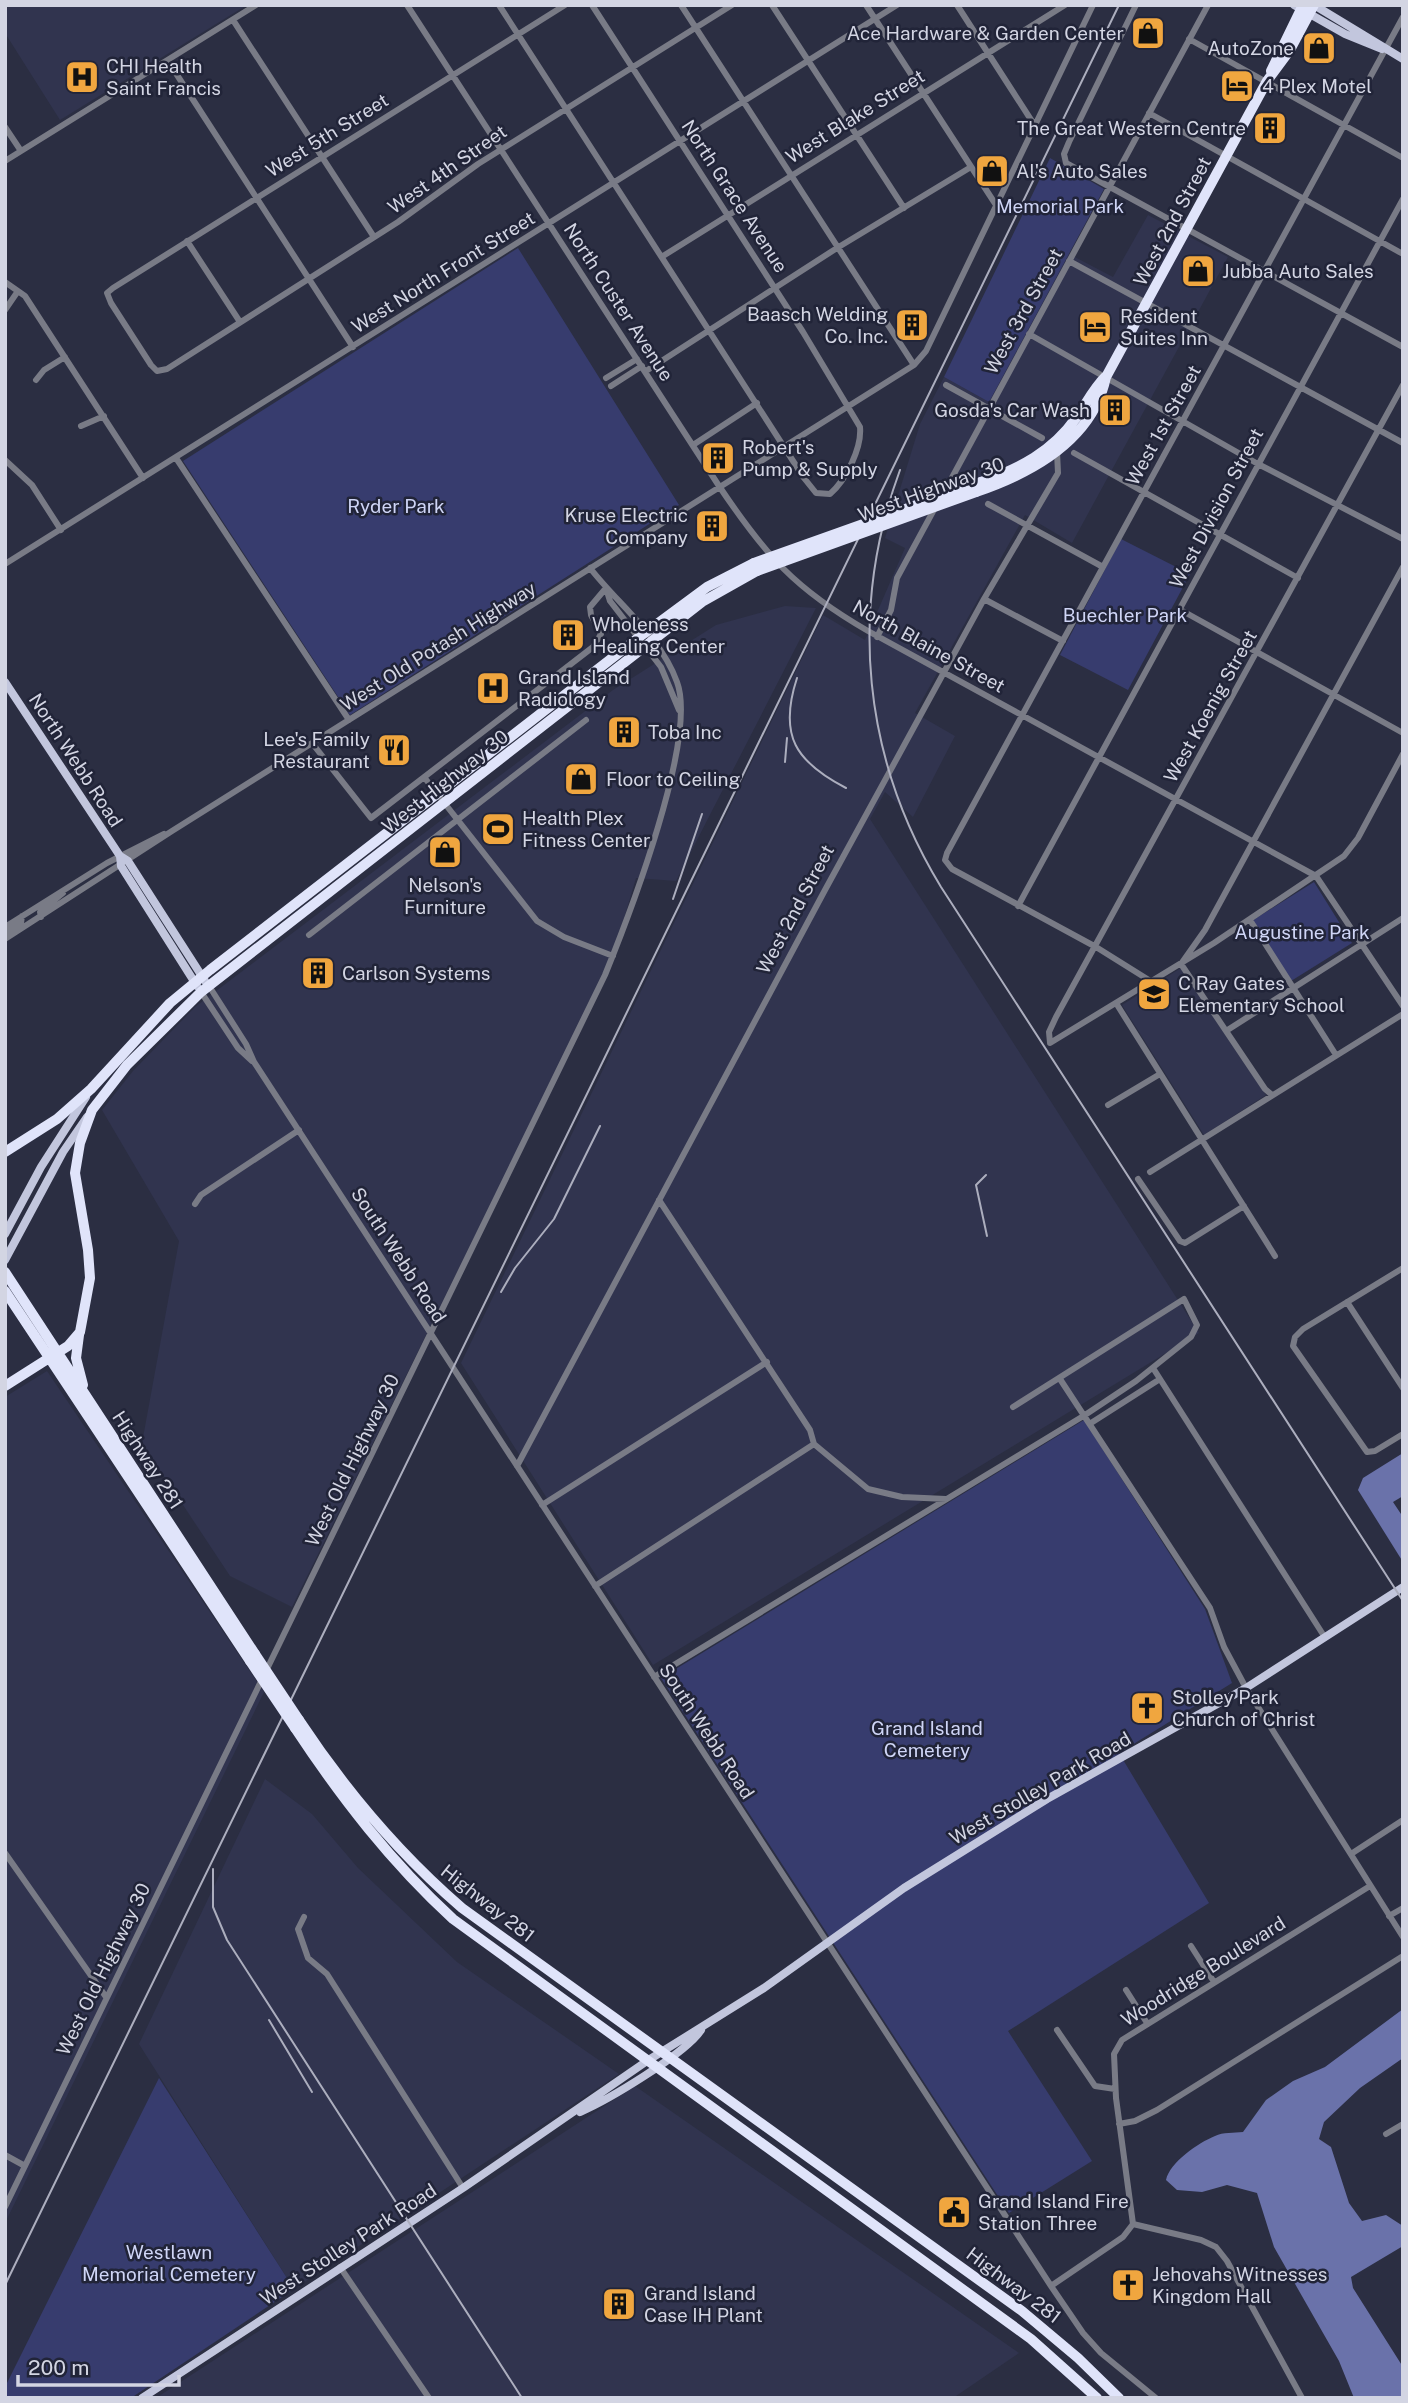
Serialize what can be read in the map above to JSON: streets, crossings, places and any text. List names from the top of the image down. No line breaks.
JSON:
{"streets":{"highway":["West 2nd Street","West Highway 30","Highway 281"],"main road":["North Webb Road","South Webb Road","West Stolley Park Road"],"street":["West Blake Street","West 5th Street","West 4th Street","North Grace Avenue","West North Front Street","North Custer Avenue","West 3rd Street","West 1st Street","West Division Street","West Old Potash Highway","North Blaine Street","West Koenig Street","West Old Highway 30","Woodridge Boulevard"]},"crossings":[["West Blake Street","North Grace Avenue"],["West 5th Street","West 4th Street"],["West 5th Street","North Custer Avenue"],["West 4th Street","North Grace Avenue"],["West 4th Street","North Custer Avenue"],["North Grace Avenue","West North Front Street"],["North Grace Avenue","West Old Potash Highway"],["West 2nd Street","West Highway 30"],["West 2nd Street","North Blaine Street"],["West 2nd Street","South Webb Road"],["West North Front Street","North Custer Avenue"],["North Custer Avenue","West Old Potash Highway"],["North Custer Avenue","North Blaine Street"],["West 3rd Street","North Blaine Street"],["West 1st Street","West Division Street"],["West 1st Street","North Blaine Street"],["West Highway 30","South Webb Road"],["West Highway 30","West Old Highway 30"],["West Division Street","North Blaine Street"],["West Old Potash Highway","North Webb Road"],["West Old Potash Highway","South Webb Road"],["West Old Potash Highway","West Old Highway 30"],["North Blaine Street","West Koenig Street"],["North Webb Road","South Webb Road"],["South Webb Road","West Old Highway 30"],["South Webb Road","West Stolley Park Road"],["Highway 281","West Stolley Park Road"]],"parks":["Memorial Park","Ryder Park","Buechler Park","Augustine Park","Grand Island Cemetery","Westlawn Memorial Cemetery"],"places":{"shop":["Ace Hardware & Garden Center","AutoZone","Al's Auto Sales","Jubba Auto Sales","Floor to Ceiling","Nelson's Furniture"],"hospital":["CHI Health Saint Francis","Grand Island Radiology"],"hotel":["4 Plex Motel","Resident Suites Inn"],"building":["The Great Western Centre","Baasch Welding Co. Inc.","Gosda's Car Wash","Robert's Pump & Supply","Kruse Electric Company","Wholeness Healing Center","Toba Inc","Carlson Systems","Grand Island Case IH Plant"],"restaurant":["Lee's Family Restaurant"],"sports":["Health Plex Fitness Center"],"school or university":["C Ray Gates Elementary School"],"church":["Stolley Park Church of Christ","Jehovahs Witnesses Kingdom Hall"],"public building":["Grand Island Fire Station Three"]},"scale_bar":"200 m"}
